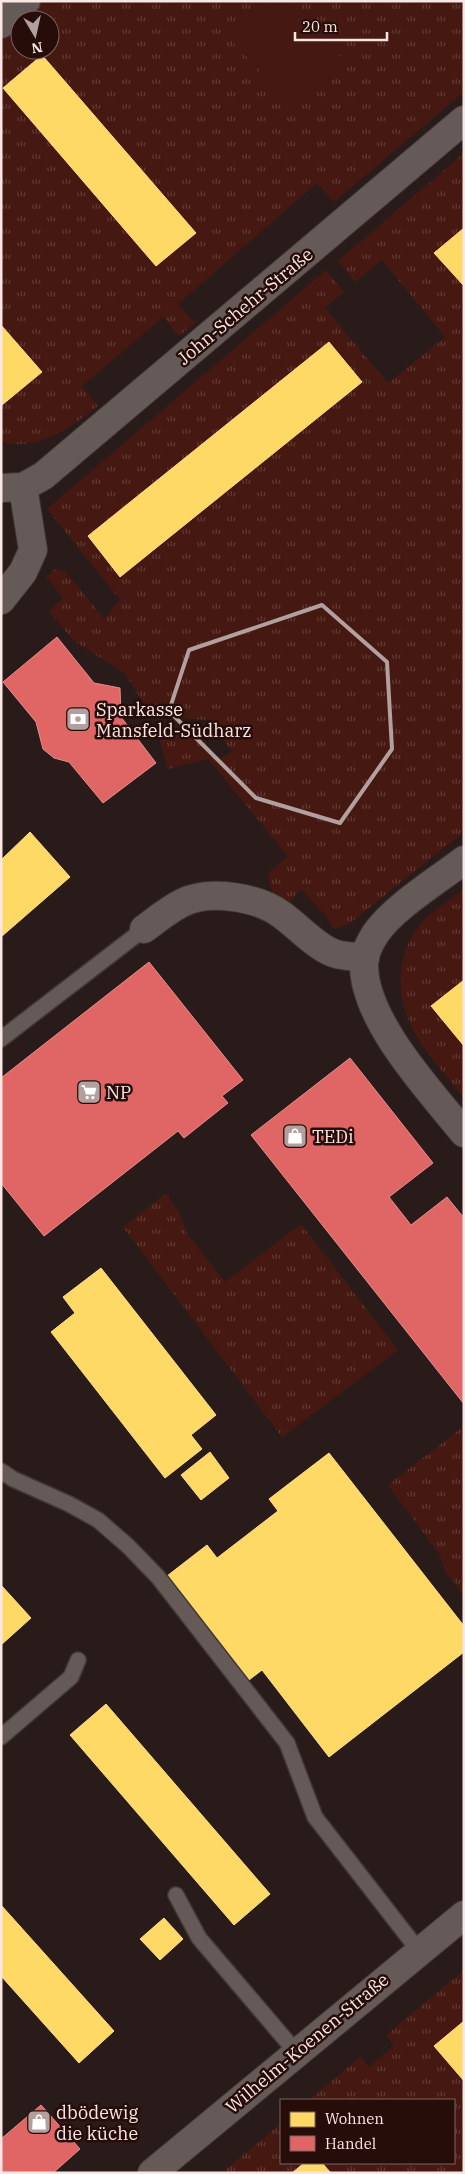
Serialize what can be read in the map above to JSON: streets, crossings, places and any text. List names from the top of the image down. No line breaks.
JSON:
{"streets":{"street":["John-Schehr-Straße","Wilhelm-Koenen-Straße"]},"places":{"bank":["Sparkasse Mansfeld-Südharz"],"supermarket":["NP"],"shop":["TEDi","dbödewig die küche"]},"legend":["Wohnen","Handel"],"scale_bar":"20 m","north":"bottom"}
